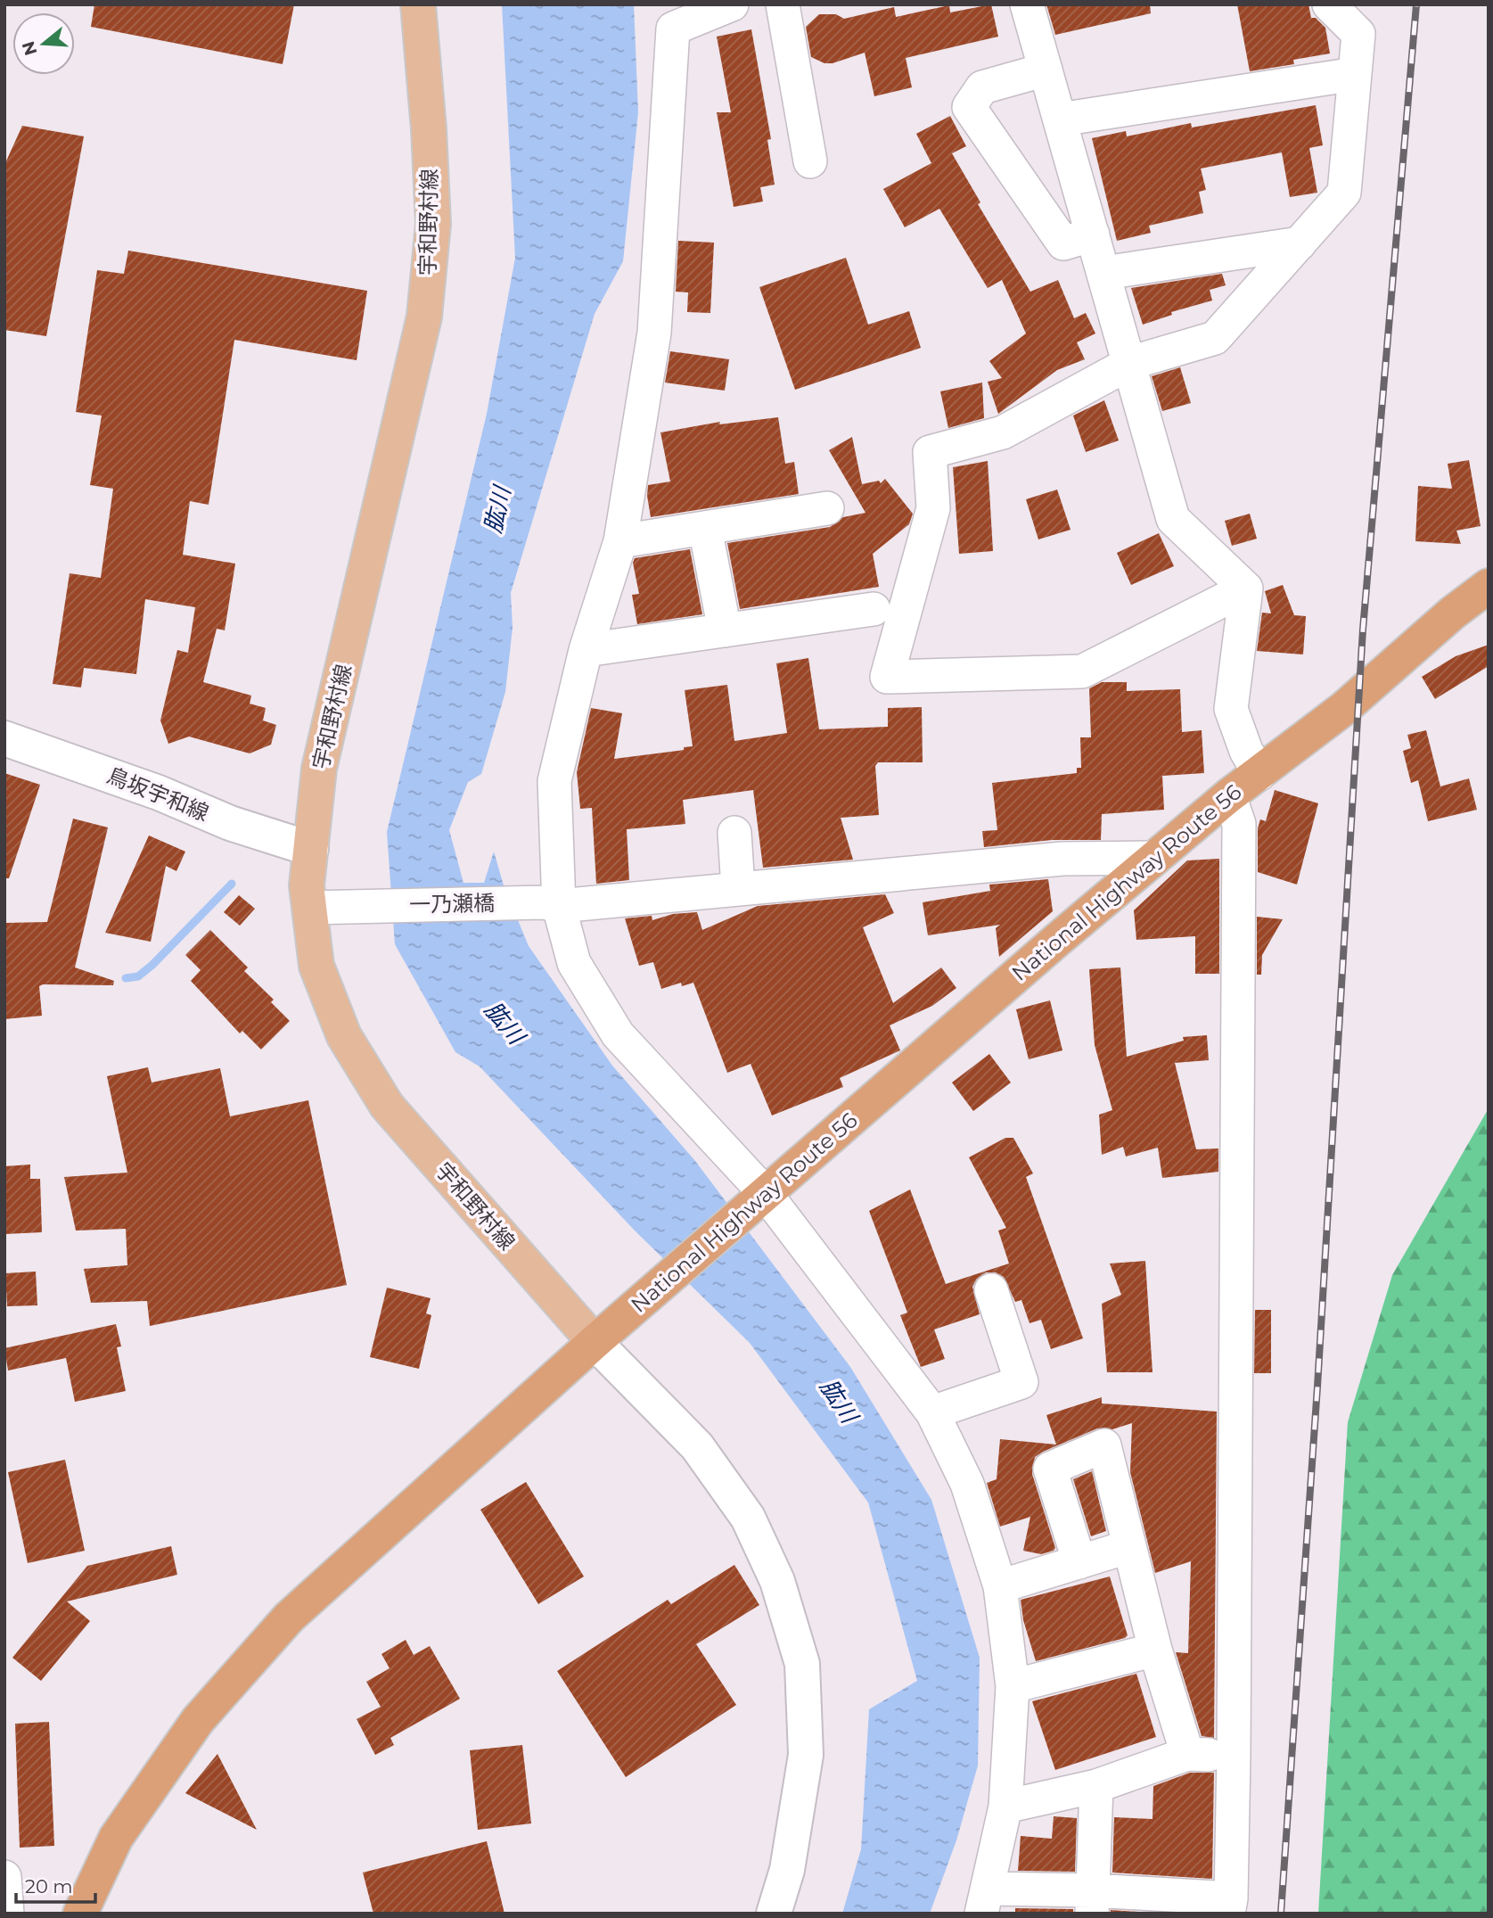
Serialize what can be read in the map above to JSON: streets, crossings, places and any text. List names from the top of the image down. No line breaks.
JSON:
{"streets":{"highway":["National Highway Route 56"],"main road":["宇和野村線"],"street":["鳥坂宇和線","一乃瀬橋"]},"crossings":[["宇和野村線","鳥坂宇和線"],["宇和野村線","National Highway Route 56"],["宇和野村線","一乃瀬橋"],["National Highway Route 56","一乃瀬橋"]],"water":["肱川"],"scale_bar":"20 m","north":"left"}
